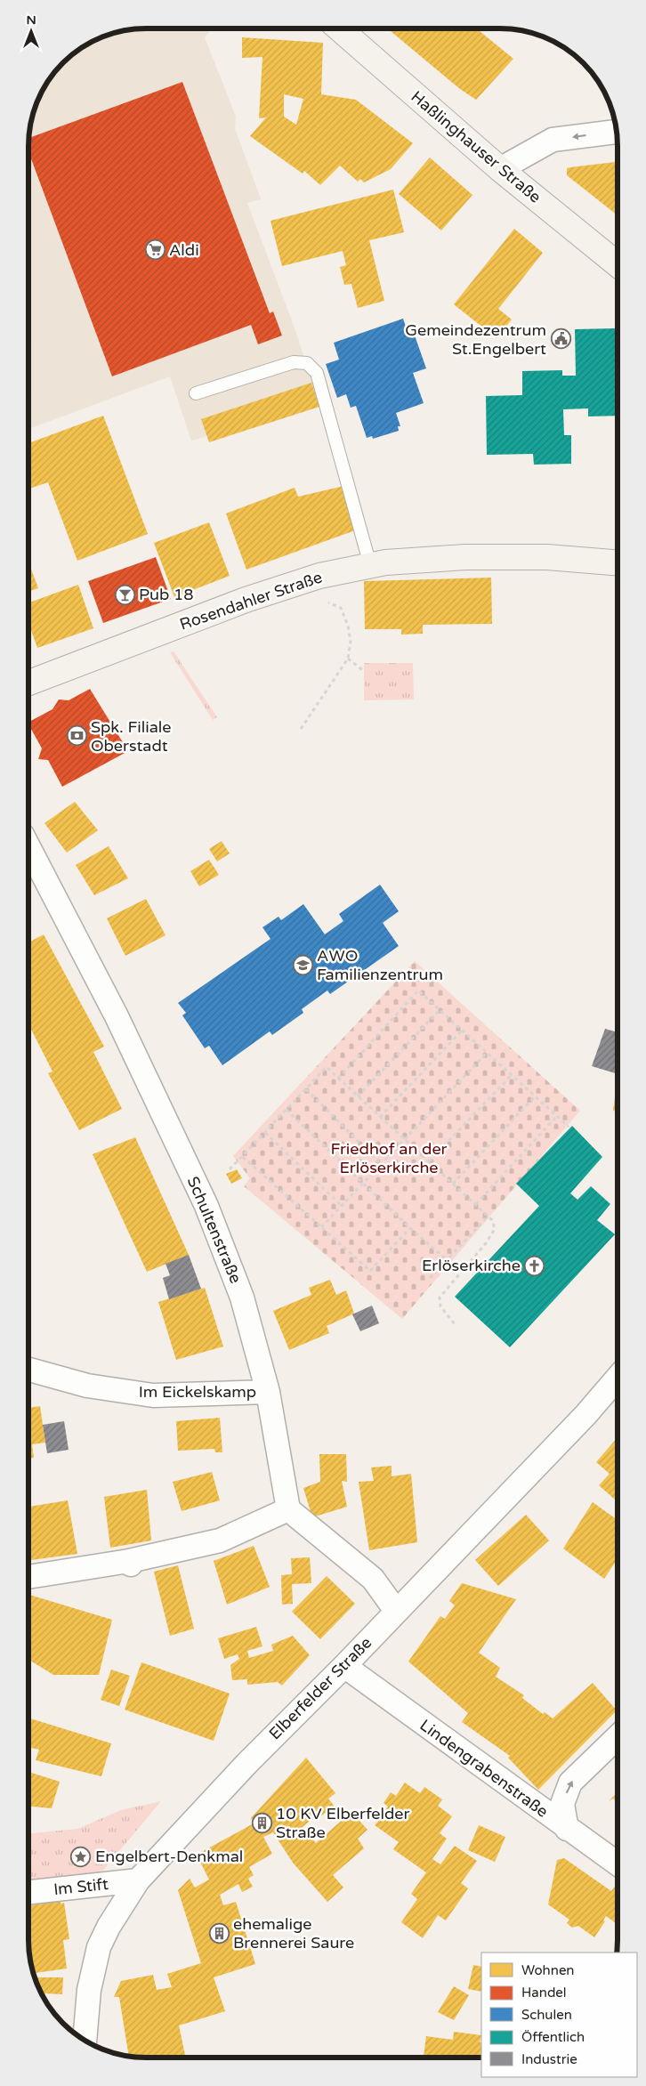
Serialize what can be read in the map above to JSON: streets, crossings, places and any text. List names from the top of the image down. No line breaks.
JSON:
{"streets":{"main road":["Haßlinghauser Straße","Rosendahler Straße"],"street":["Schultenstraße","Im Eickelskamp","Elberfelder Straße","Lindengrabenstraße","Im Stift"]},"crossings":[["Schultenstraße","Im Eickelskamp"],["Elberfelder Straße","Lindengrabenstraße"],["Elberfelder Straße","Im Stift"]],"parks":["Friedhof an der Erlöserkirche"],"places":{"supermarket":["Aldi"],"public building":["Gemeindezentrum St.Engelbert"],"bar":["Pub 18"],"bank":["Spk. Filiale Oberstadt"],"school or university":["AWO Familienzentrum"],"church":["Erlöserkirche"],"building":["10 KV Elberfelder Straße","ehemalige Brennerei Saure"],"place":["Engelbert-Denkmal"]},"legend":["Wohnen","Handel","Schulen","Öffentlich","Industrie"],"north":"top"}
